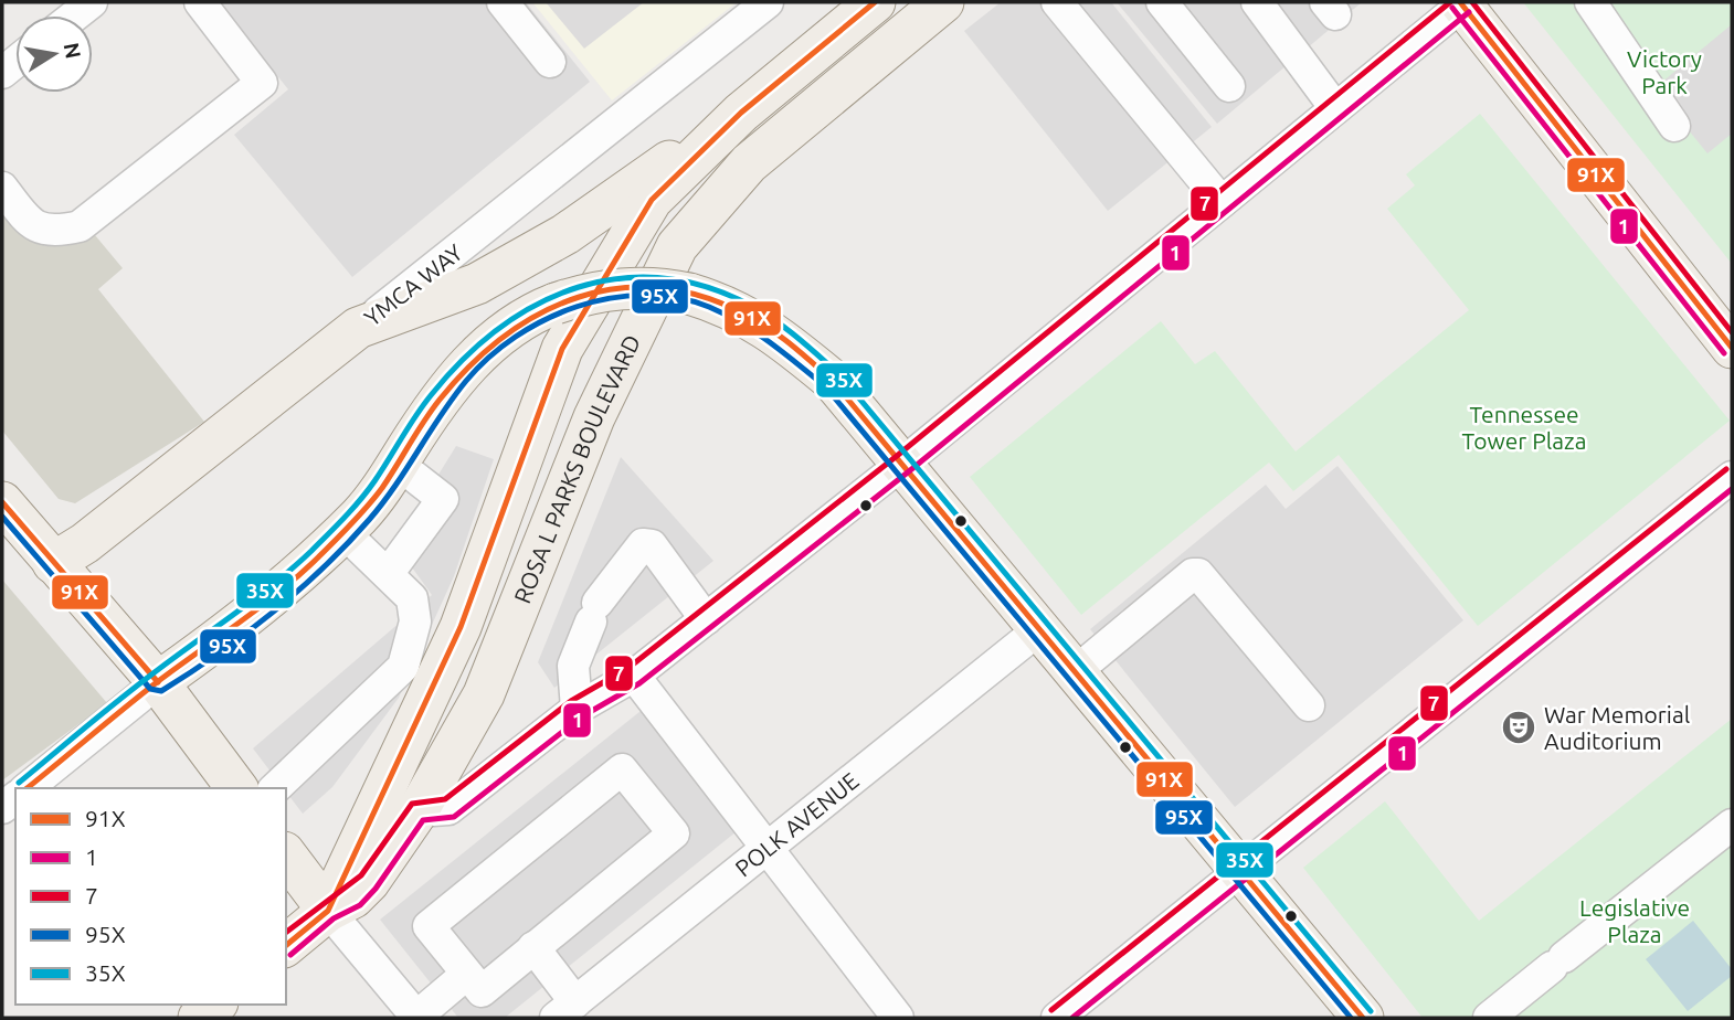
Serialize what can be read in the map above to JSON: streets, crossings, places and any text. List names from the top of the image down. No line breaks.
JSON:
{"streets":{"main road":["YMCA WAY","ROSA L PARKS BOULEVARD"],"street":["POLK AVENUE"]},"parks":["Victory Park","Tennessee Tower Plaza","Legislative Plaza"],"places":{"theatre":["War Memorial Auditorium"]},"lines":["transit line 91X","transit line 7","transit line 1","transit line 35X","transit line 95X"],"legend":["91X","1","7","95X","35X"],"north":"right"}
